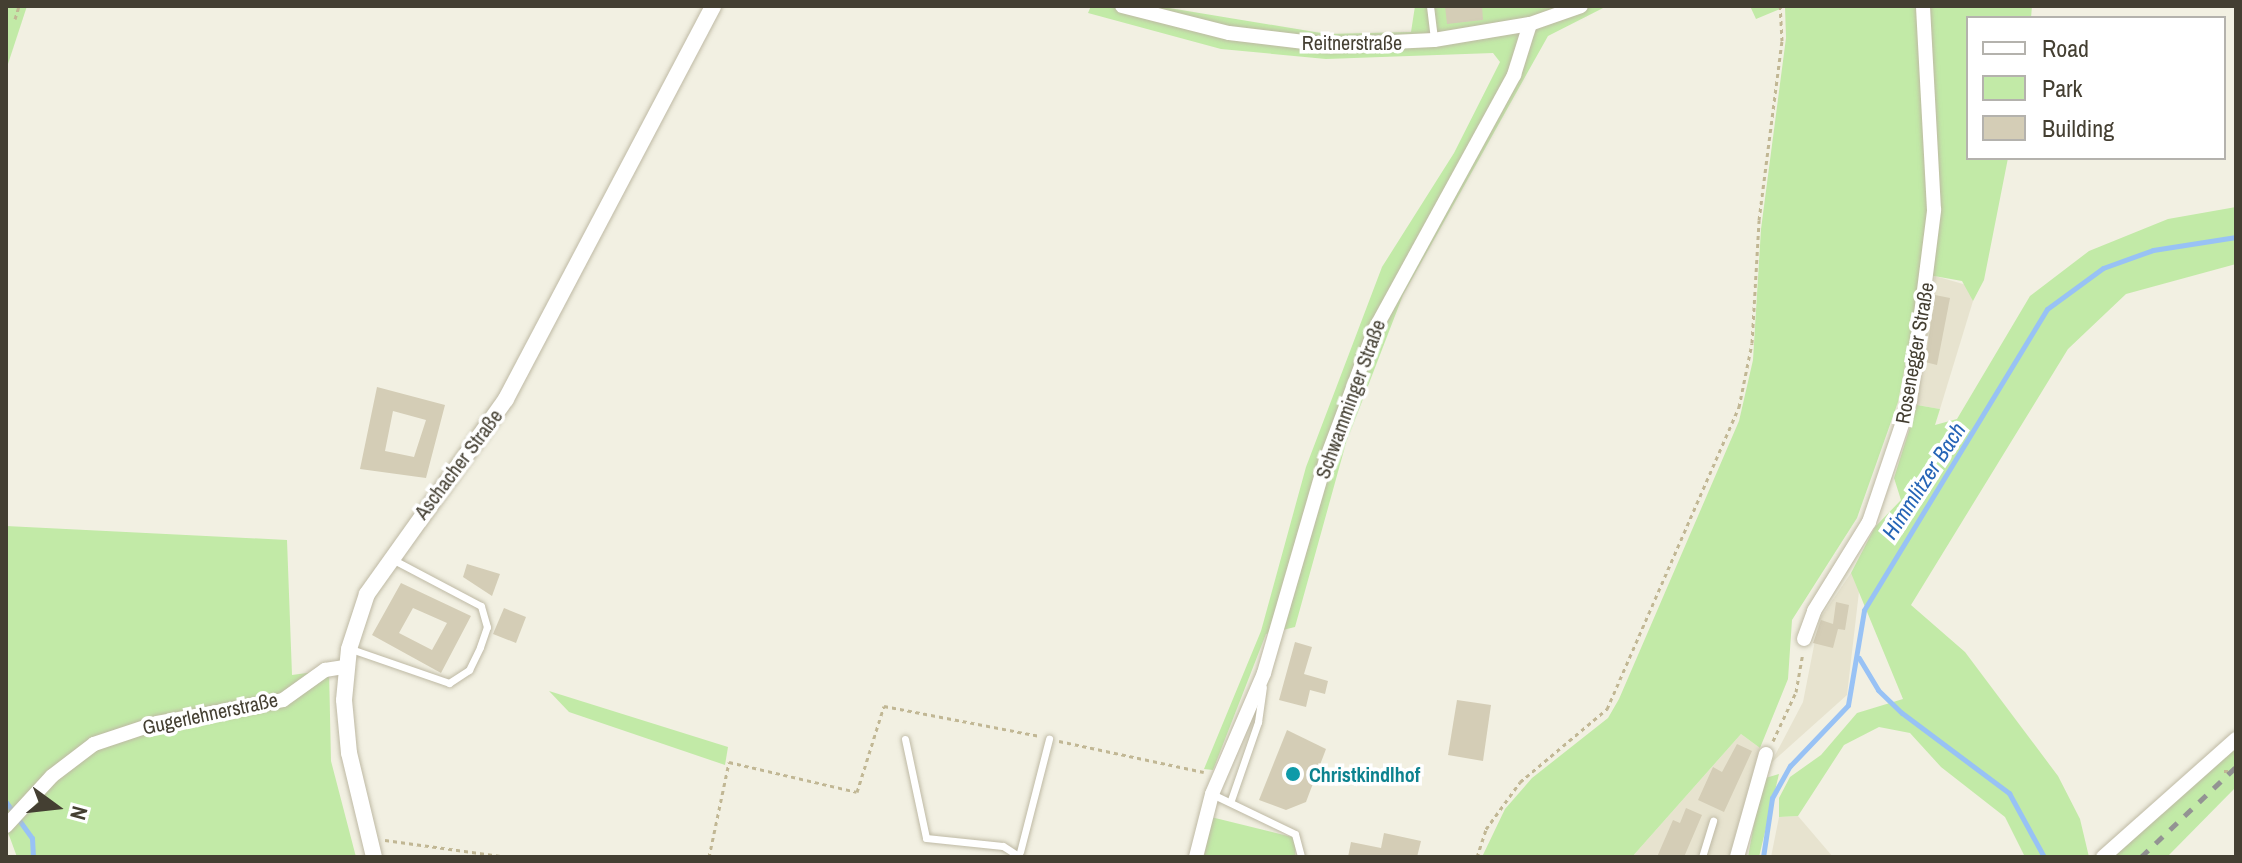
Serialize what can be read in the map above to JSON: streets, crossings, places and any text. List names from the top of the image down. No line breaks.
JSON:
{"streets":{"street":["Reitnerstraße","Rosenegger Straße","Schwamminger Straße","Aschacher Straße","Gugerlehnerstraße"]},"crossings":[["Reitnerstraße","Schwamminger Straße"],["Aschacher Straße","Gugerlehnerstraße"]],"water":["Himmlitzer Bach"],"places":["Christkindlhof"],"legend":["Road","Park","Building"],"north":"right"}
